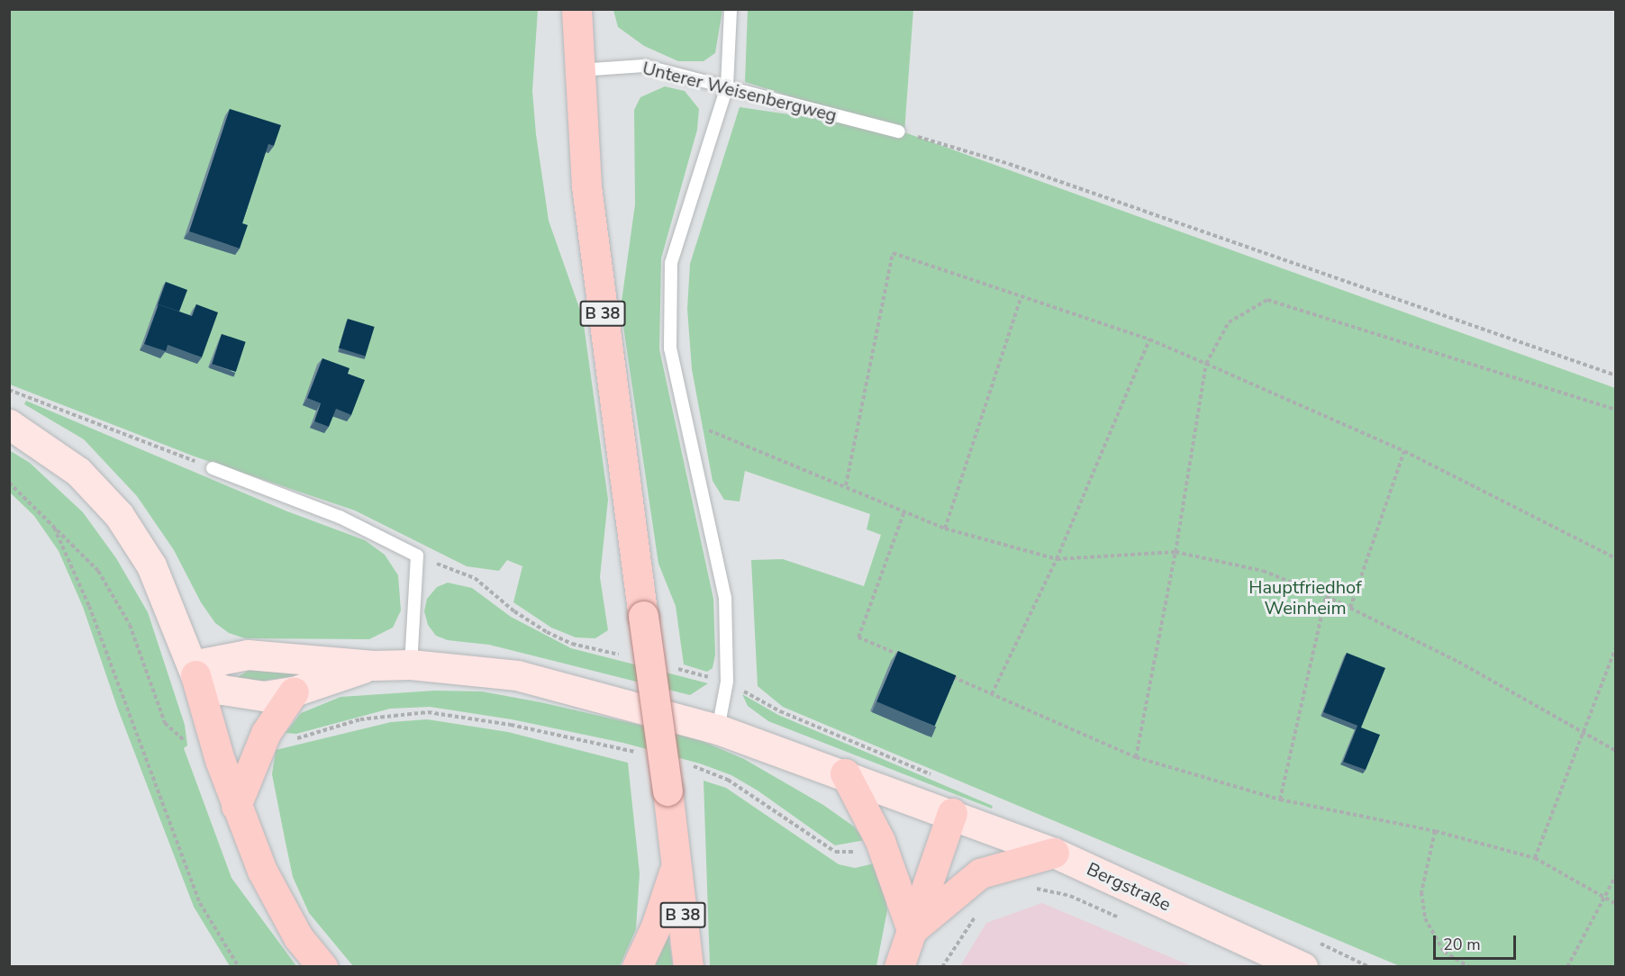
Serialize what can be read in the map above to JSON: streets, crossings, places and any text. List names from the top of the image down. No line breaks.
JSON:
{"streets":{"main road":["B 38","Bergstraße"],"lane":["Unterer Weisenbergweg"]},"crossings":[["Unterer Weisenbergweg","B 38"]],"parks":["Hauptfriedhof Weinheim"],"scale_bar":"20 m"}
